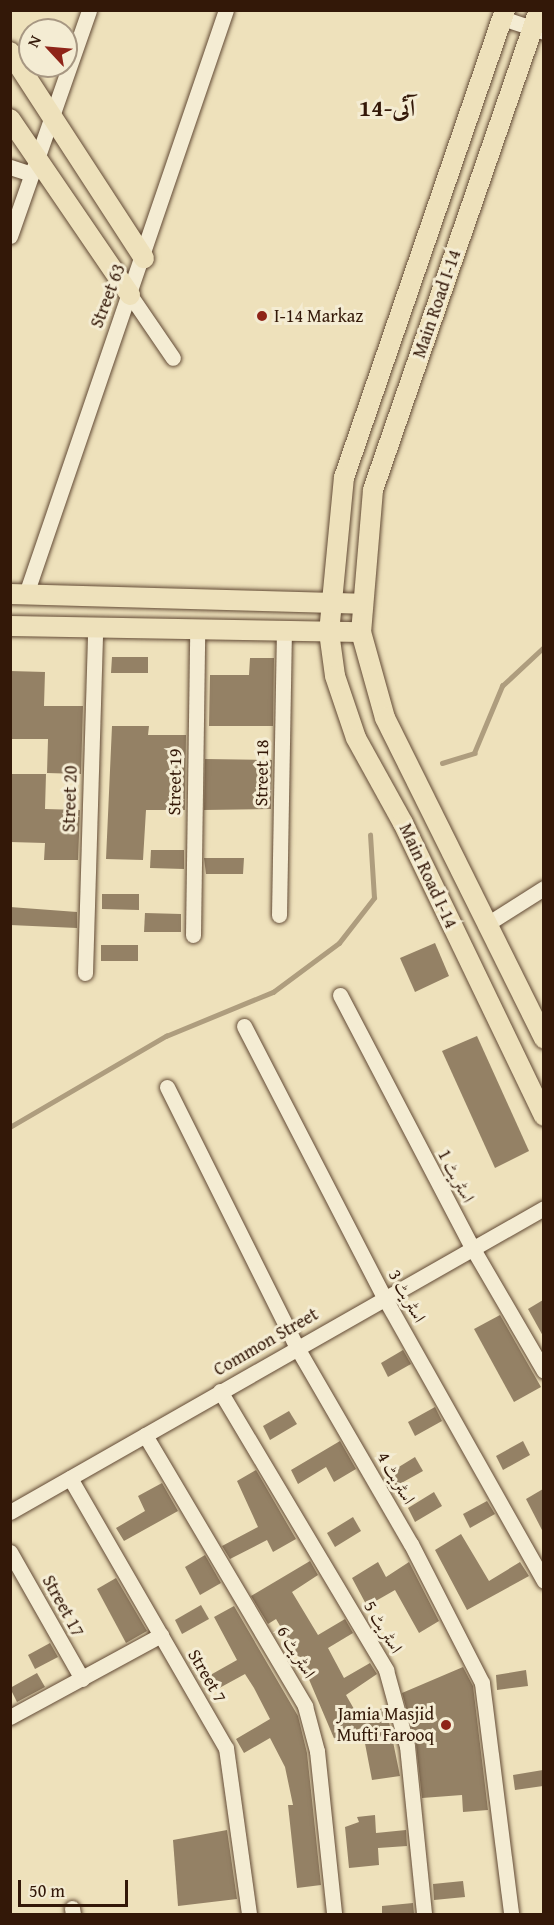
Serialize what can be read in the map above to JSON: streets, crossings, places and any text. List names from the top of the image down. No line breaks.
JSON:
{"streets":{"main road":["Main Road I-14"],"street":["Street 63","Street 18","Street 19","Street 20","اسٹریٹ 1","اسٹریٹ 3","Common Street","اسٹریٹ 4","Street 17","اسٹریٹ 5","اسٹریٹ 6","Street 7"]},"crossings":[["اسٹریٹ 1","Common Street"],["اسٹریٹ 3","Common Street"],["Common Street","اسٹریٹ 4"],["Common Street","اسٹریٹ 5"],["Common Street","اسٹریٹ 6"],["Common Street","Street 7"]],"districts":["آئی-14"],"places":["I-14 Markaz","Jamia Masjid Mufti Farooq"],"scale_bar":"50 m","north":"top left"}
